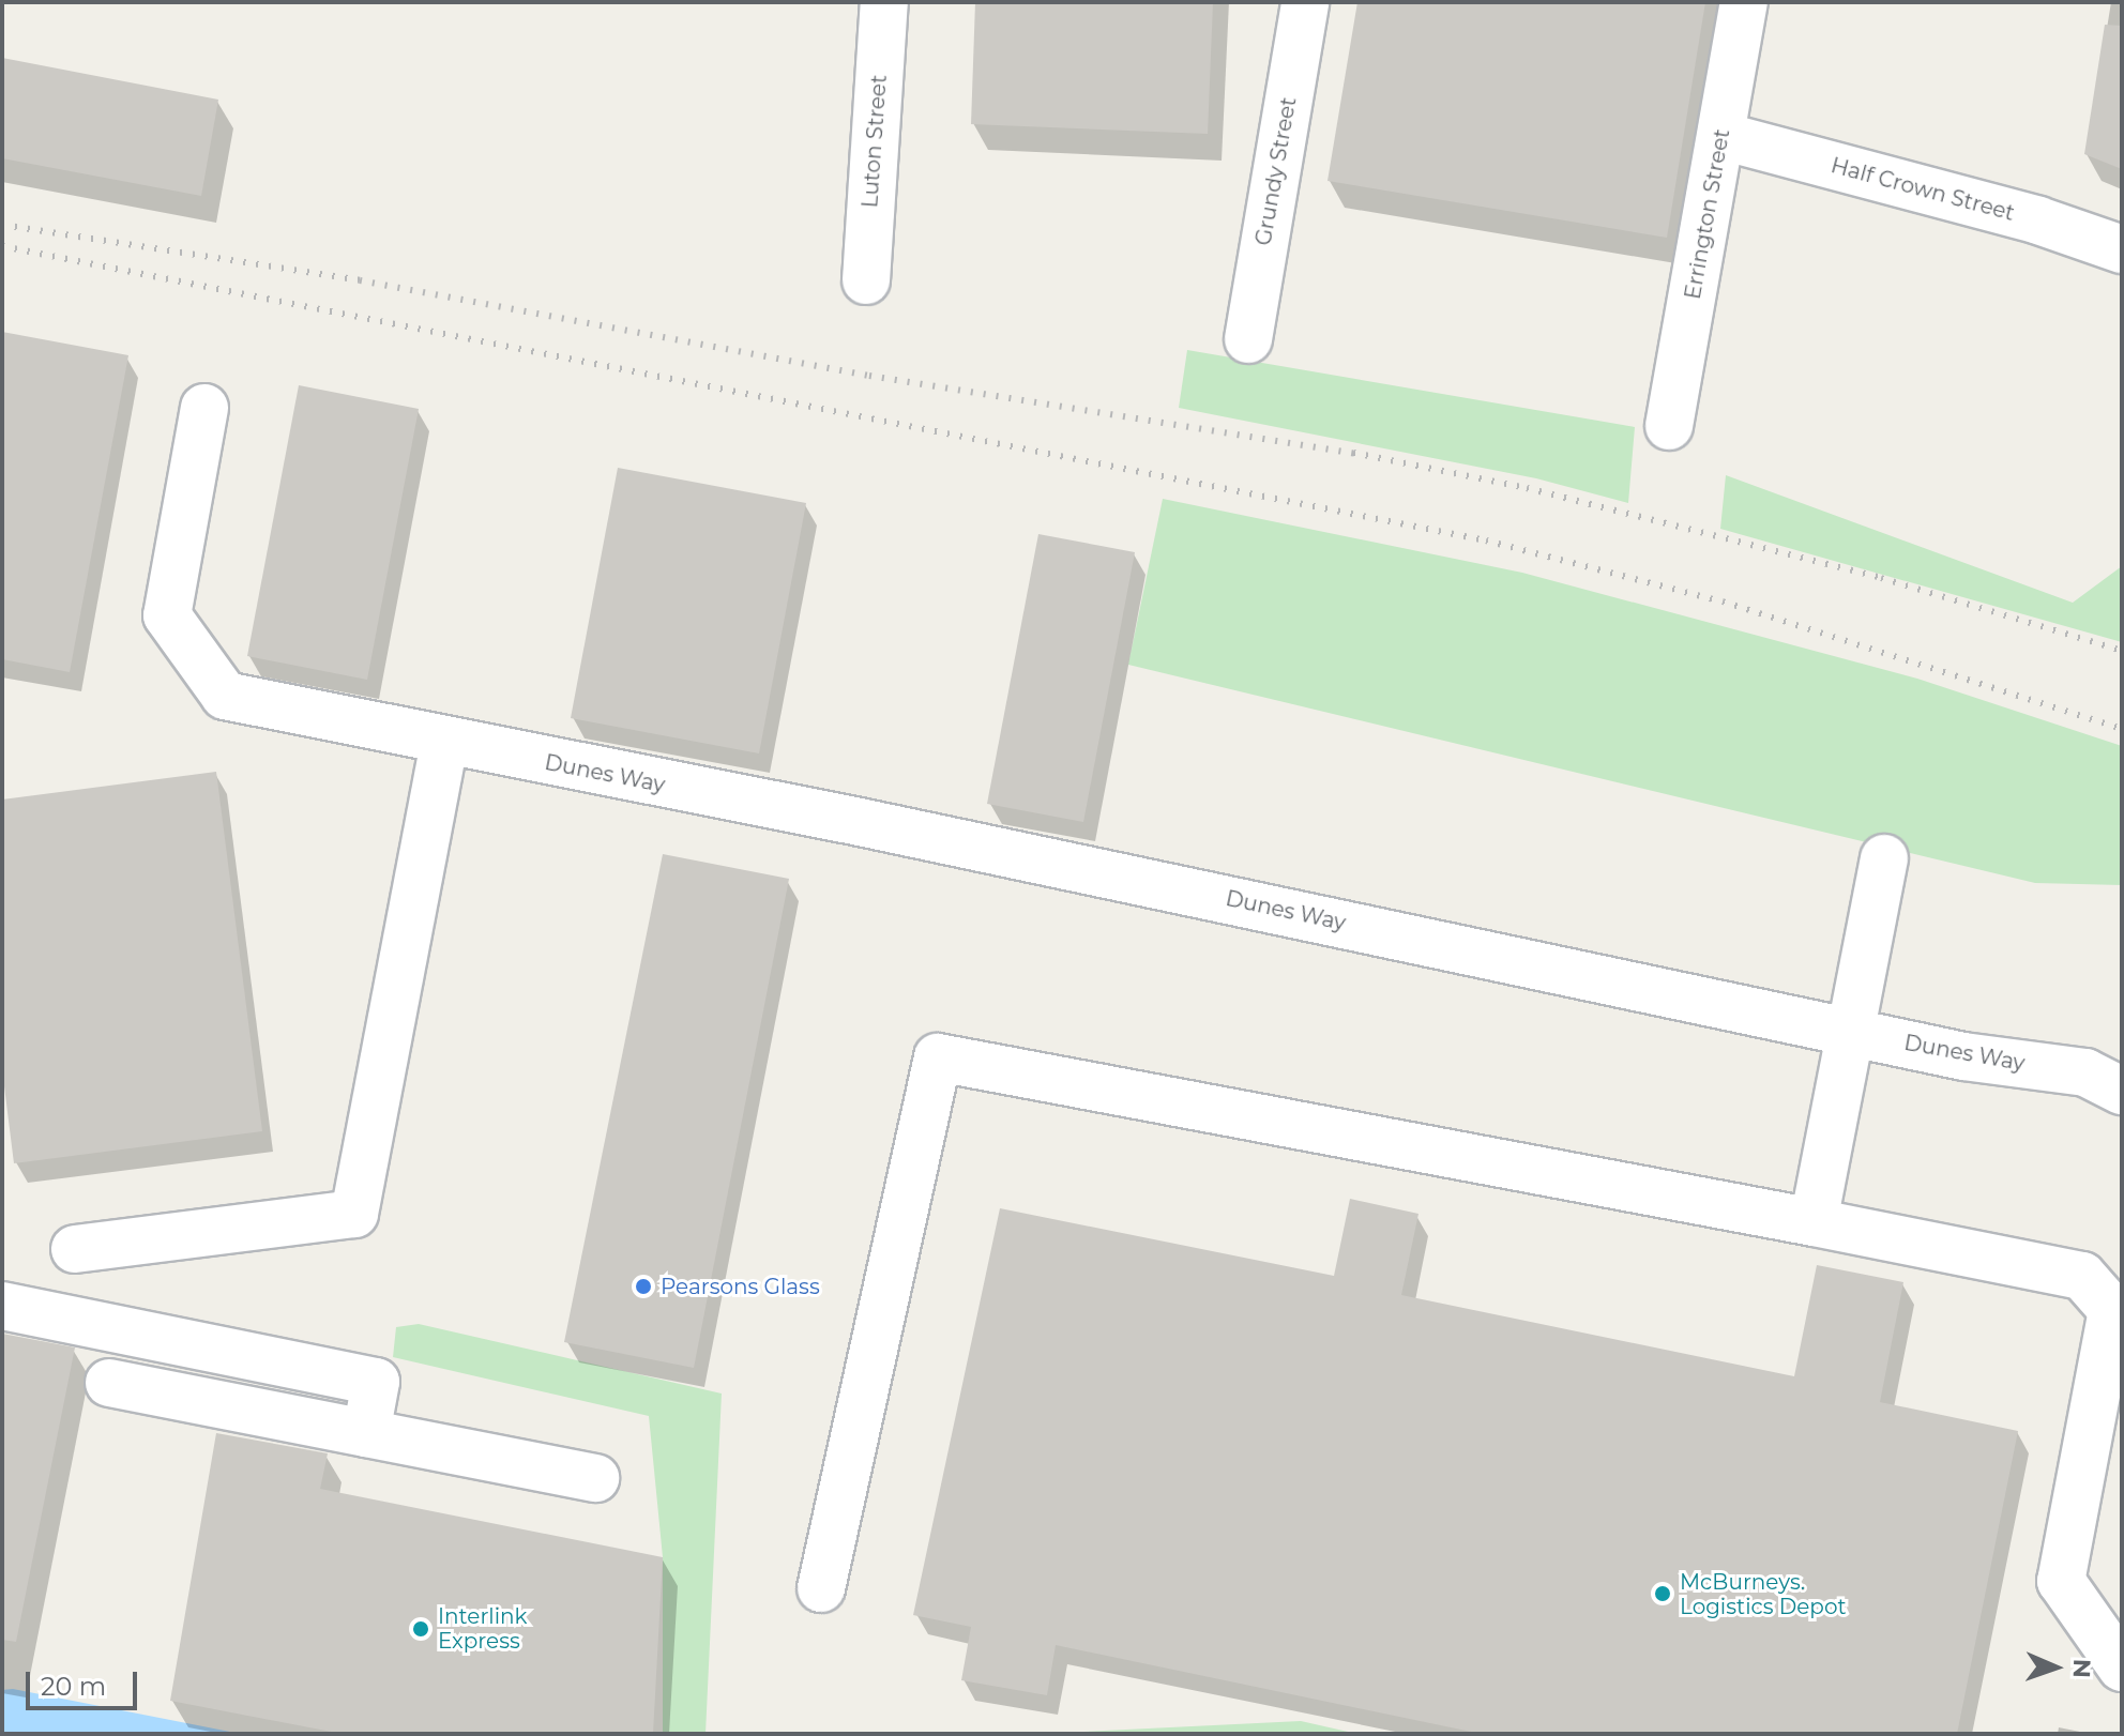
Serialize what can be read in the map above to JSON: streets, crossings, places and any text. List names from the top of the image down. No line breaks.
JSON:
{"streets":{"street":["Luton Street","Grundy Street","Half Crown Street","Errington Street","Dunes Way"]},"crossings":[["Half Crown Street","Errington Street"]],"places":["Pearsons Glass","McBurneys. Logistics Depot","Interlink Express"],"scale_bar":"20 m","north":"right"}
